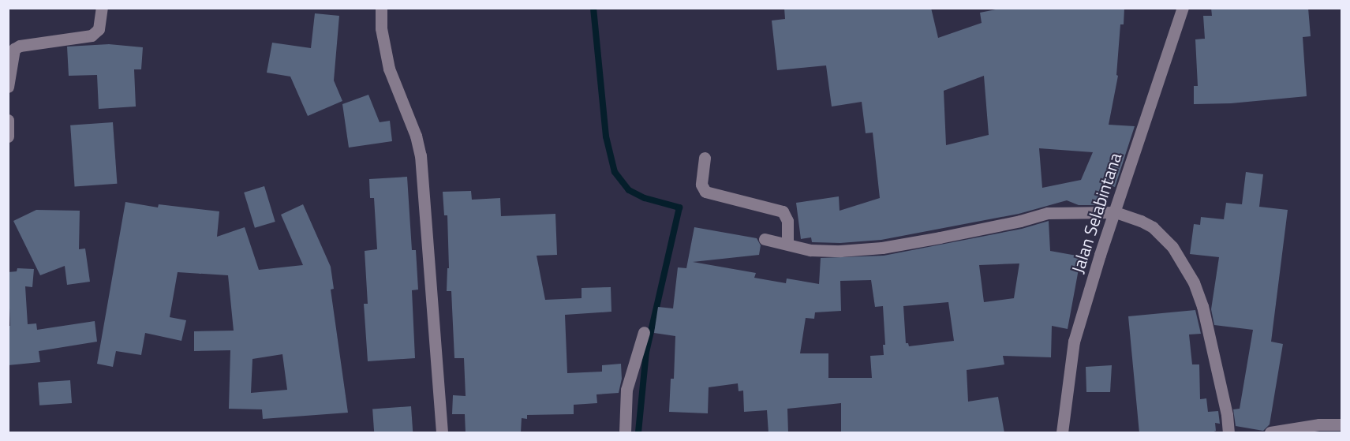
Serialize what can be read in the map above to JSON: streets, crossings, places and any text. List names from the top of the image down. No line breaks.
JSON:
{"streets":{"street":["Jalan Selabintana"]}}
